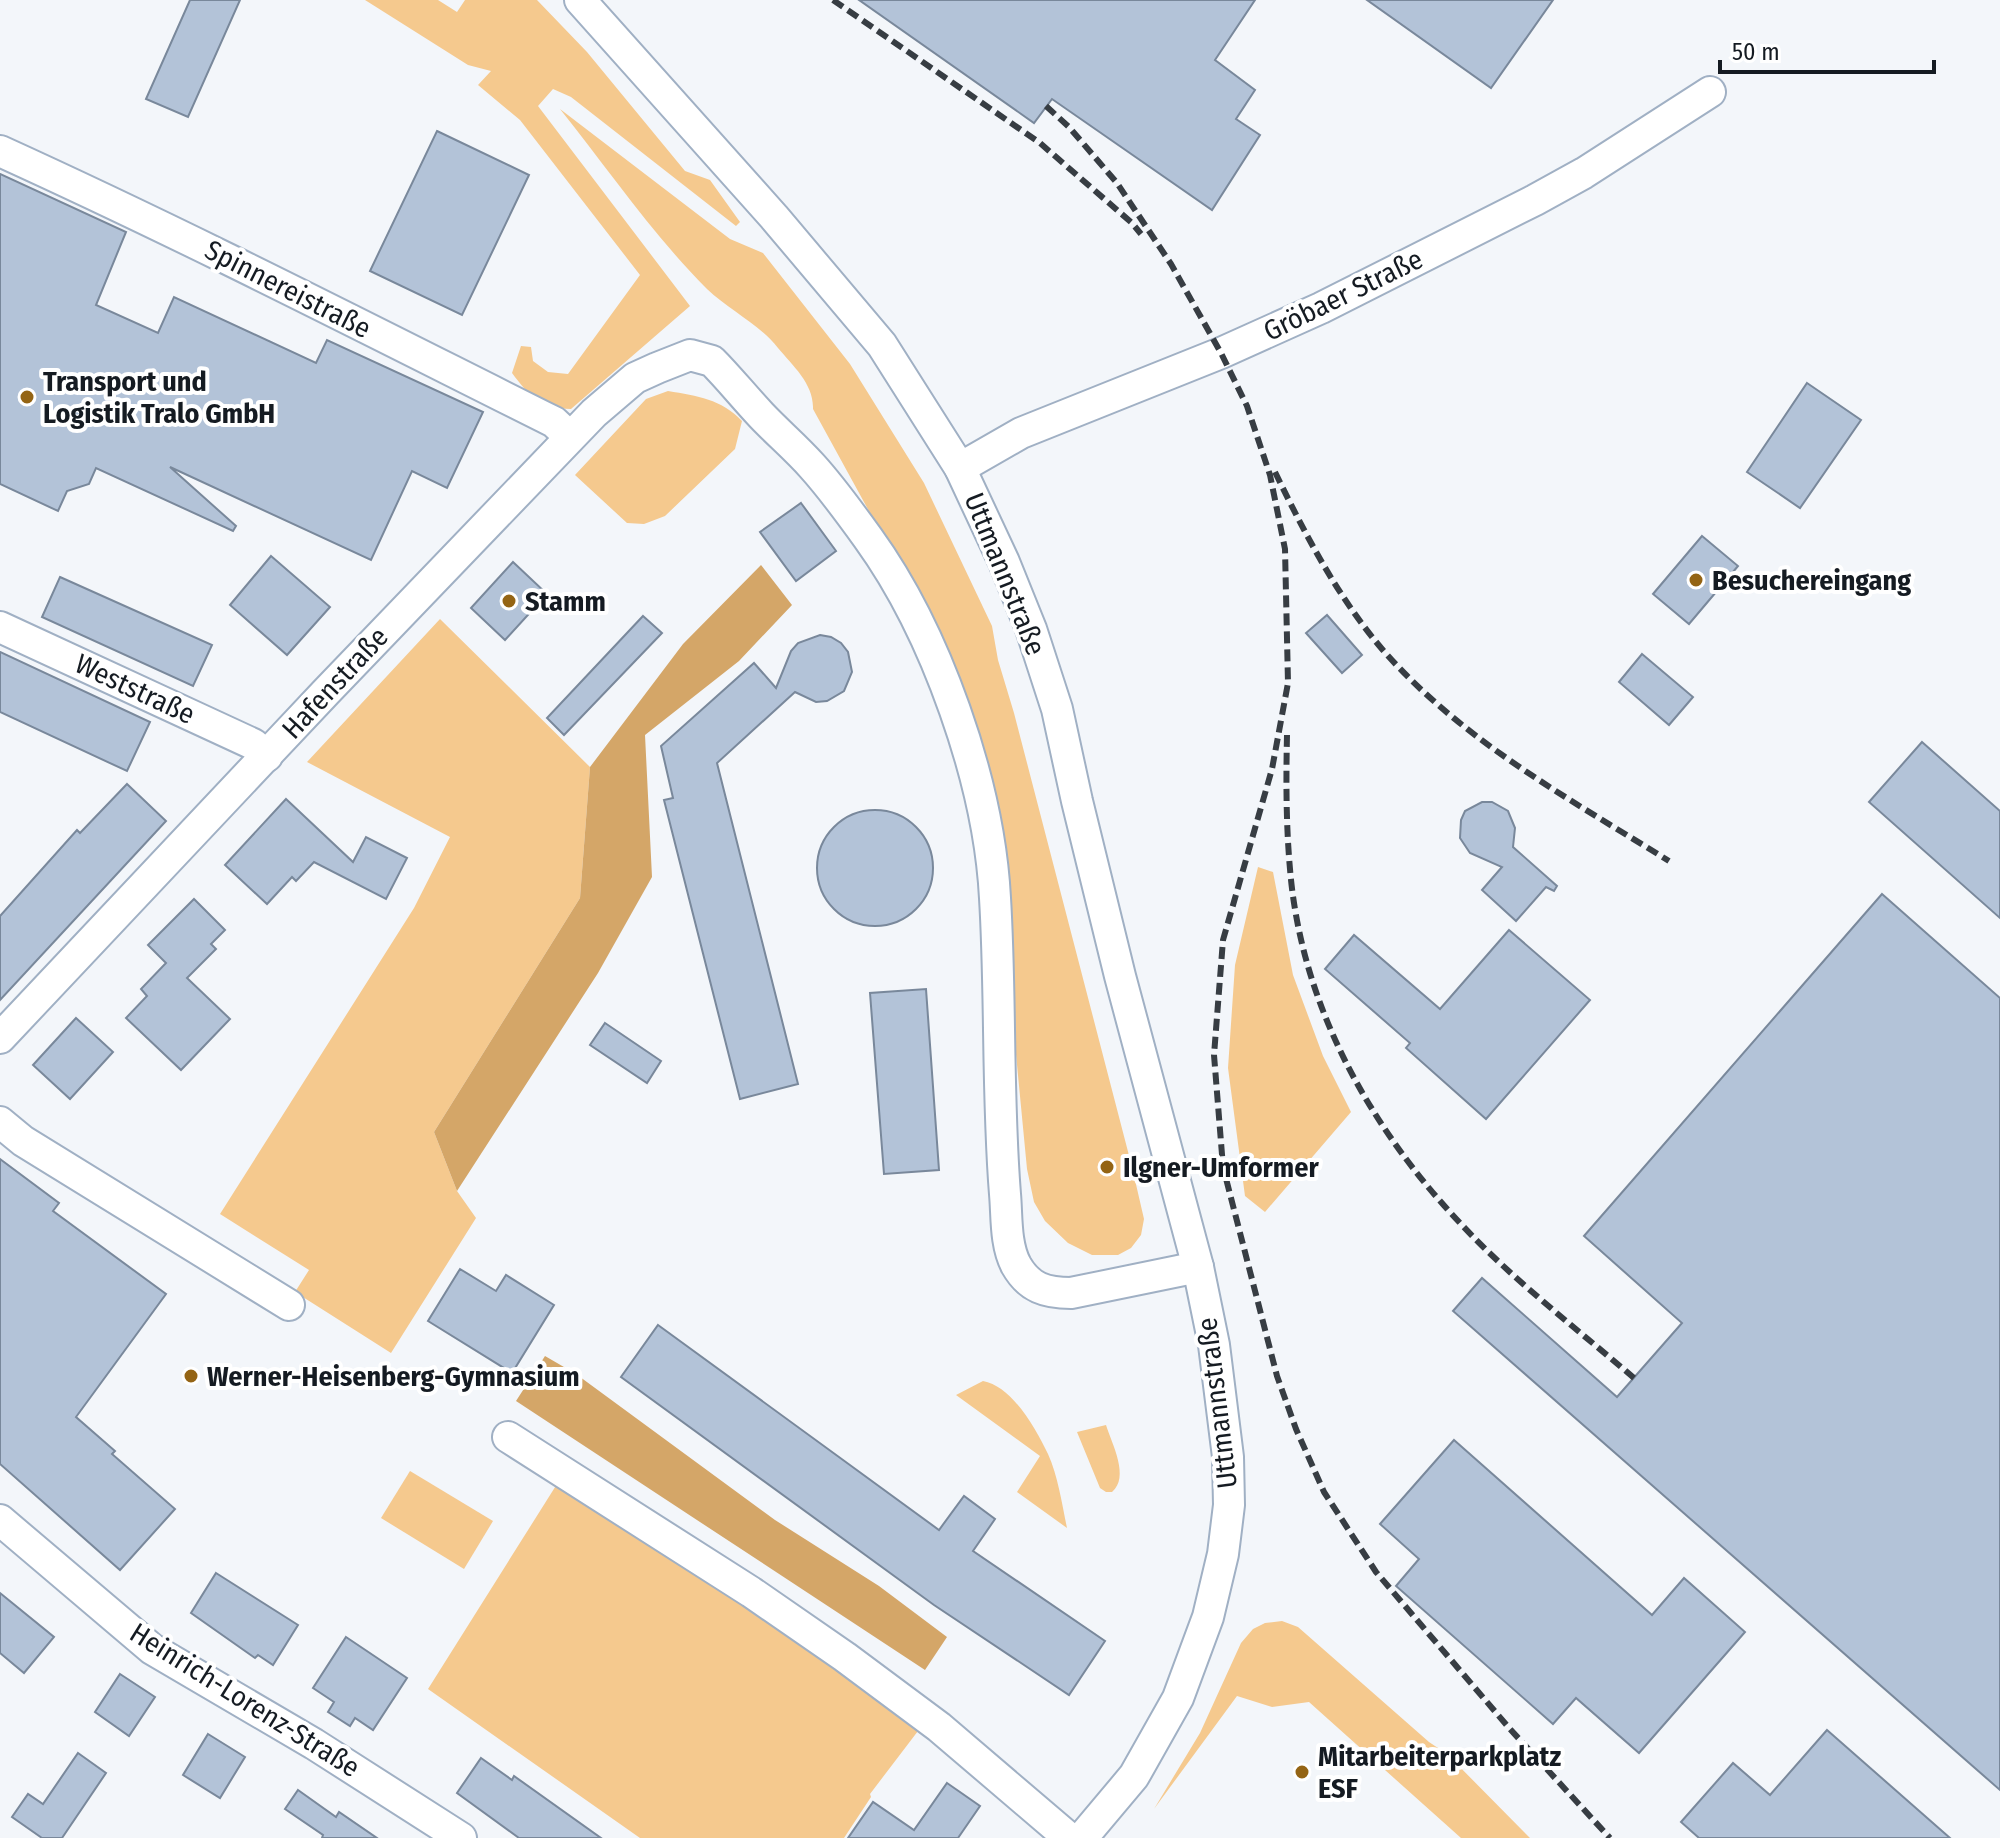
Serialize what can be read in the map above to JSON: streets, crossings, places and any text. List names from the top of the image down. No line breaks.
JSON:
{"streets":{"street":["Spinnereistraße","Gröbaer Straße","Uttmannstraße","Hafenstraße","Weststraße","Heinrich-Lorenz-Straße"]},"crossings":[["Spinnereistraße","Hafenstraße"],["Gröbaer Straße","Uttmannstraße"],["Uttmannstraße","Hafenstraße"],["Hafenstraße","Weststraße"]],"places":["Transport und Logistik Tralo GmbH","Besuchereingang","Stamm","Ilgner-Umformer","Werner-Heisenberg-Gymnasium","Mitarbeiterparkplatz ESF"],"scale_bar":"50 m"}
